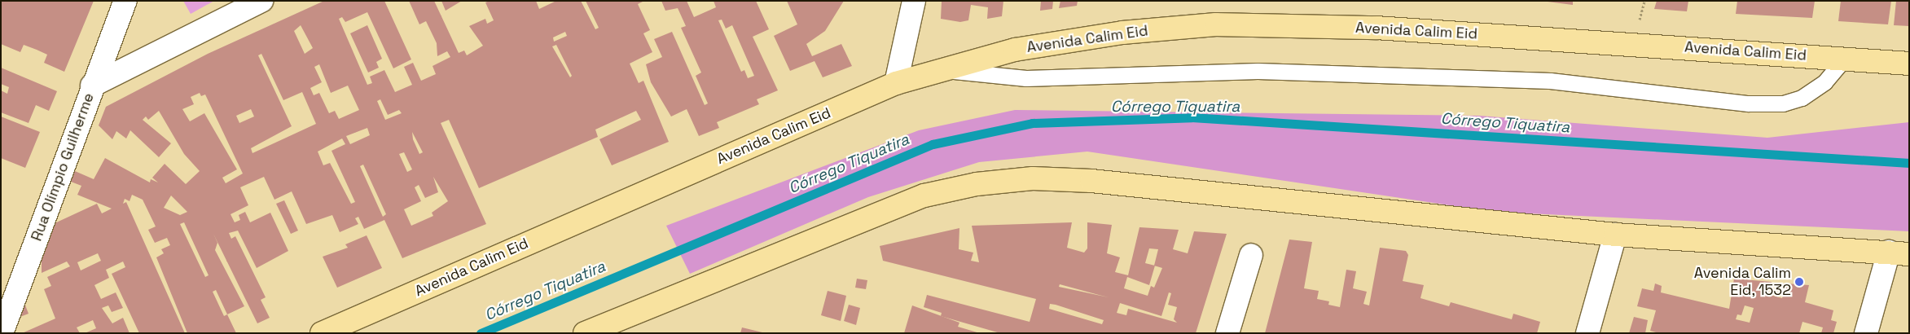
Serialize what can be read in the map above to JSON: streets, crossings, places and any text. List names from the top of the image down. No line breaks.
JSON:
{"streets":{"main road":["Avenida Calim Eid"],"street":["Rua Olímpio Guilherme"]},"water":["Córrego Tiquatira"],"places":["Avenida Calim Eid, 1532"]}
